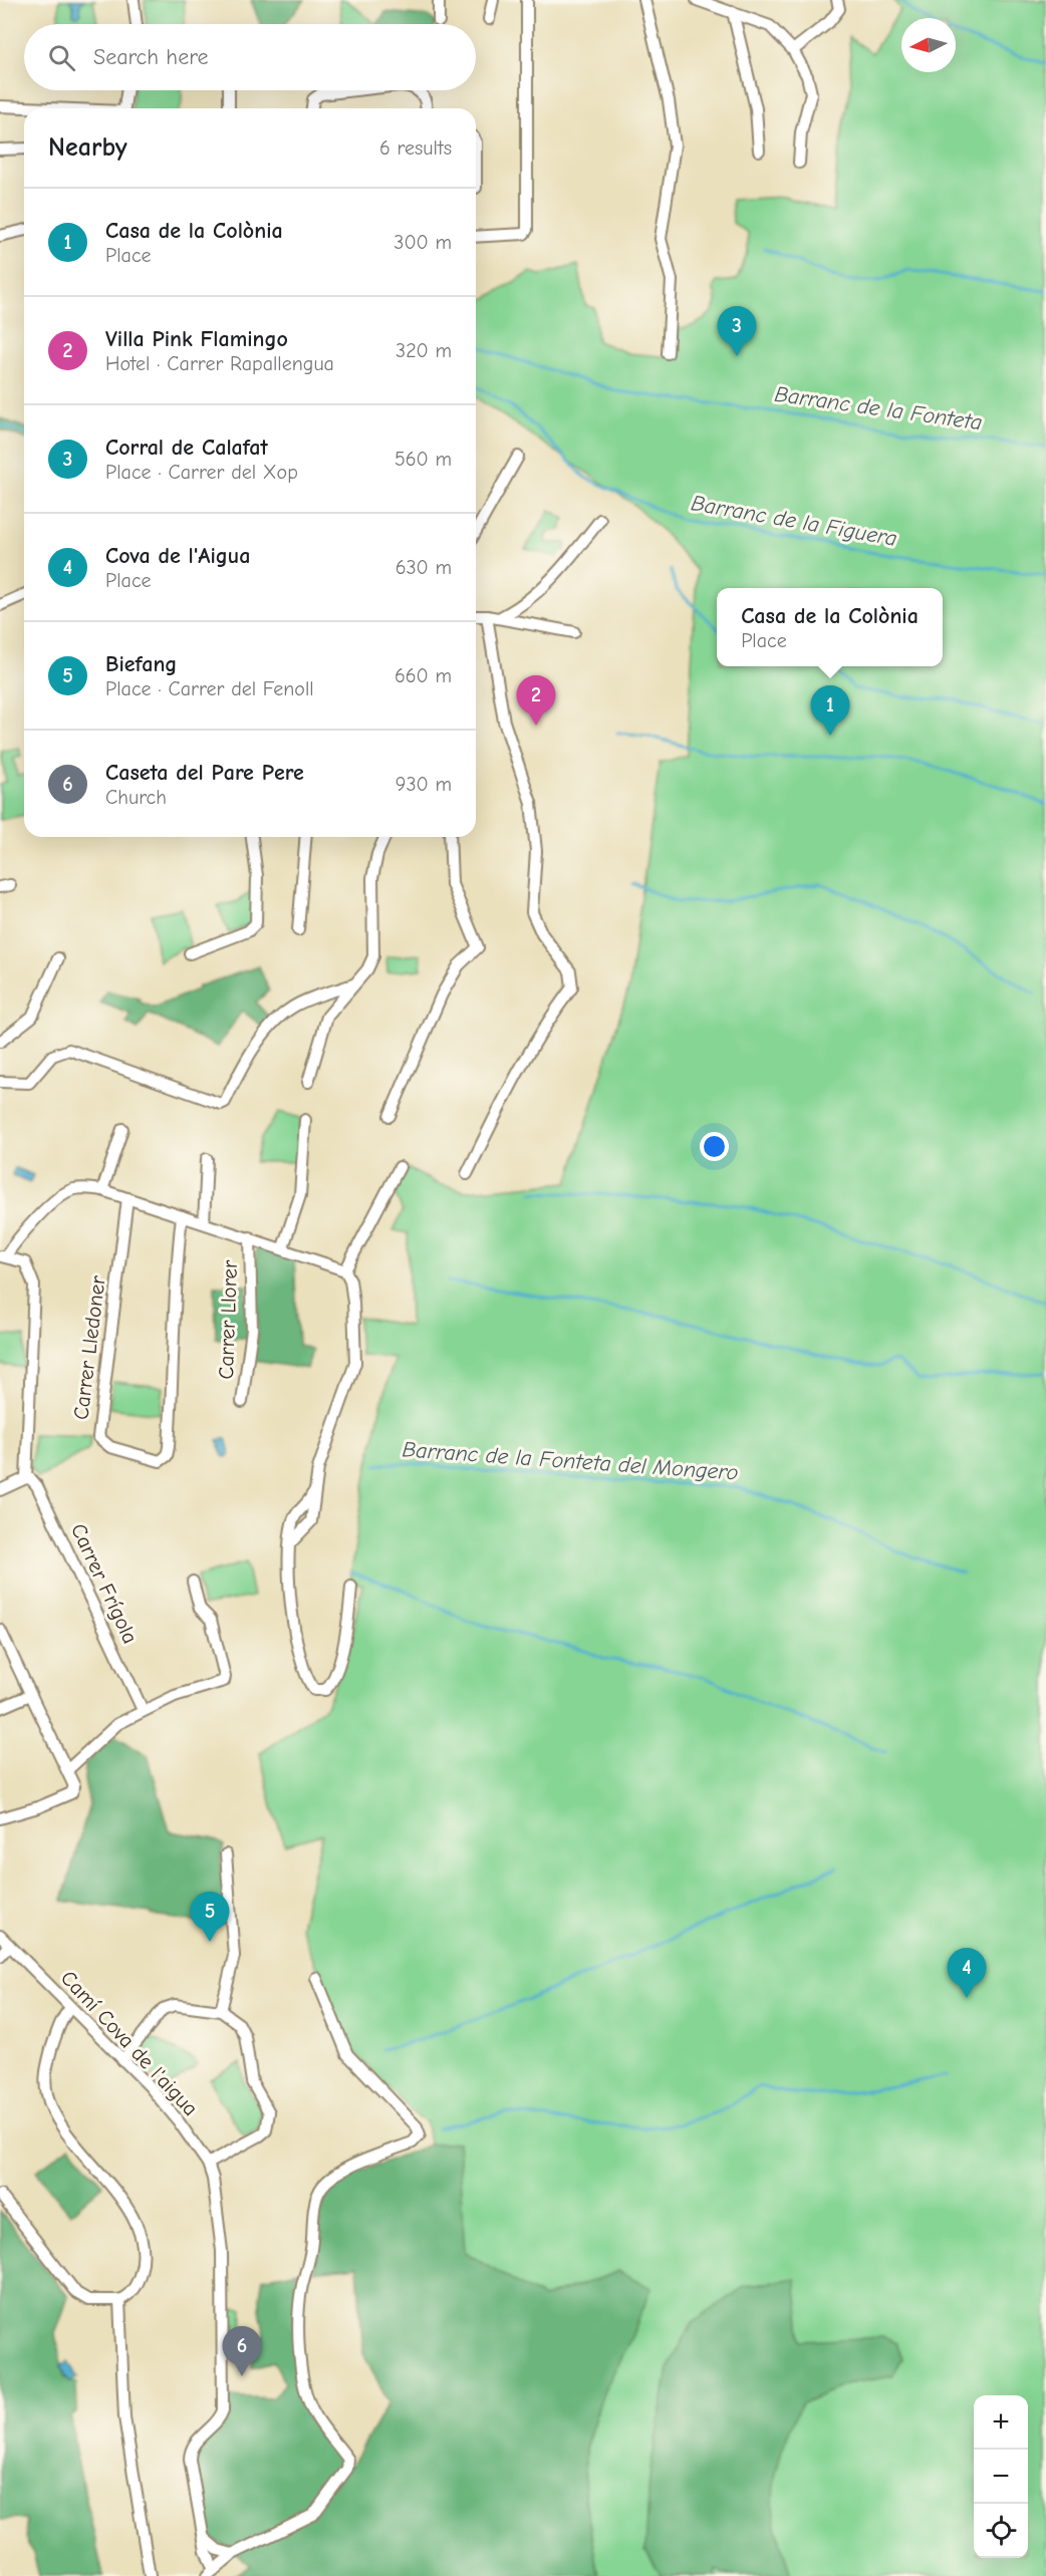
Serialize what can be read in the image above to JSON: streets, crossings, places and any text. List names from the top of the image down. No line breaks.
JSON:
{"streets":{"street":["Carrer Llorer","Carrer Lledoner","Carrer Frígola","Camí Cova de l'aigua"]},"water":["Barranc de la Fonteta","Barranc de la Figuera","Barranc de la Fonteta del Mongero"],"north":"left","page":{"search":"Search here","heading":["Nearby","6 results"],"list":[{"mark":"1","name":"Casa de la Colònia","note":"Place","value":"300 m"},{"mark":"2","name":"Villa Pink Flamingo","note":"Hotel · Carrer Rapallengua","value":"320 m"},{"mark":"3","name":"Corral de Calafat","note":"Place · Carrer del Xop","value":"560 m"},{"mark":"4","name":"Cova de l'Aigua","note":"Place","value":"630 m"},{"mark":"5","name":"Biefang","note":"Place · Carrer del Fenoll","value":"660 m"},{"mark":"6","name":"Caseta del Pare Pere","note":"Church","value":"930 m"}],"pins":["3","2","1","5","4","6"],"popup":["Casa de la Colònia","Place"],"map_buttons":["+","−"]}}
